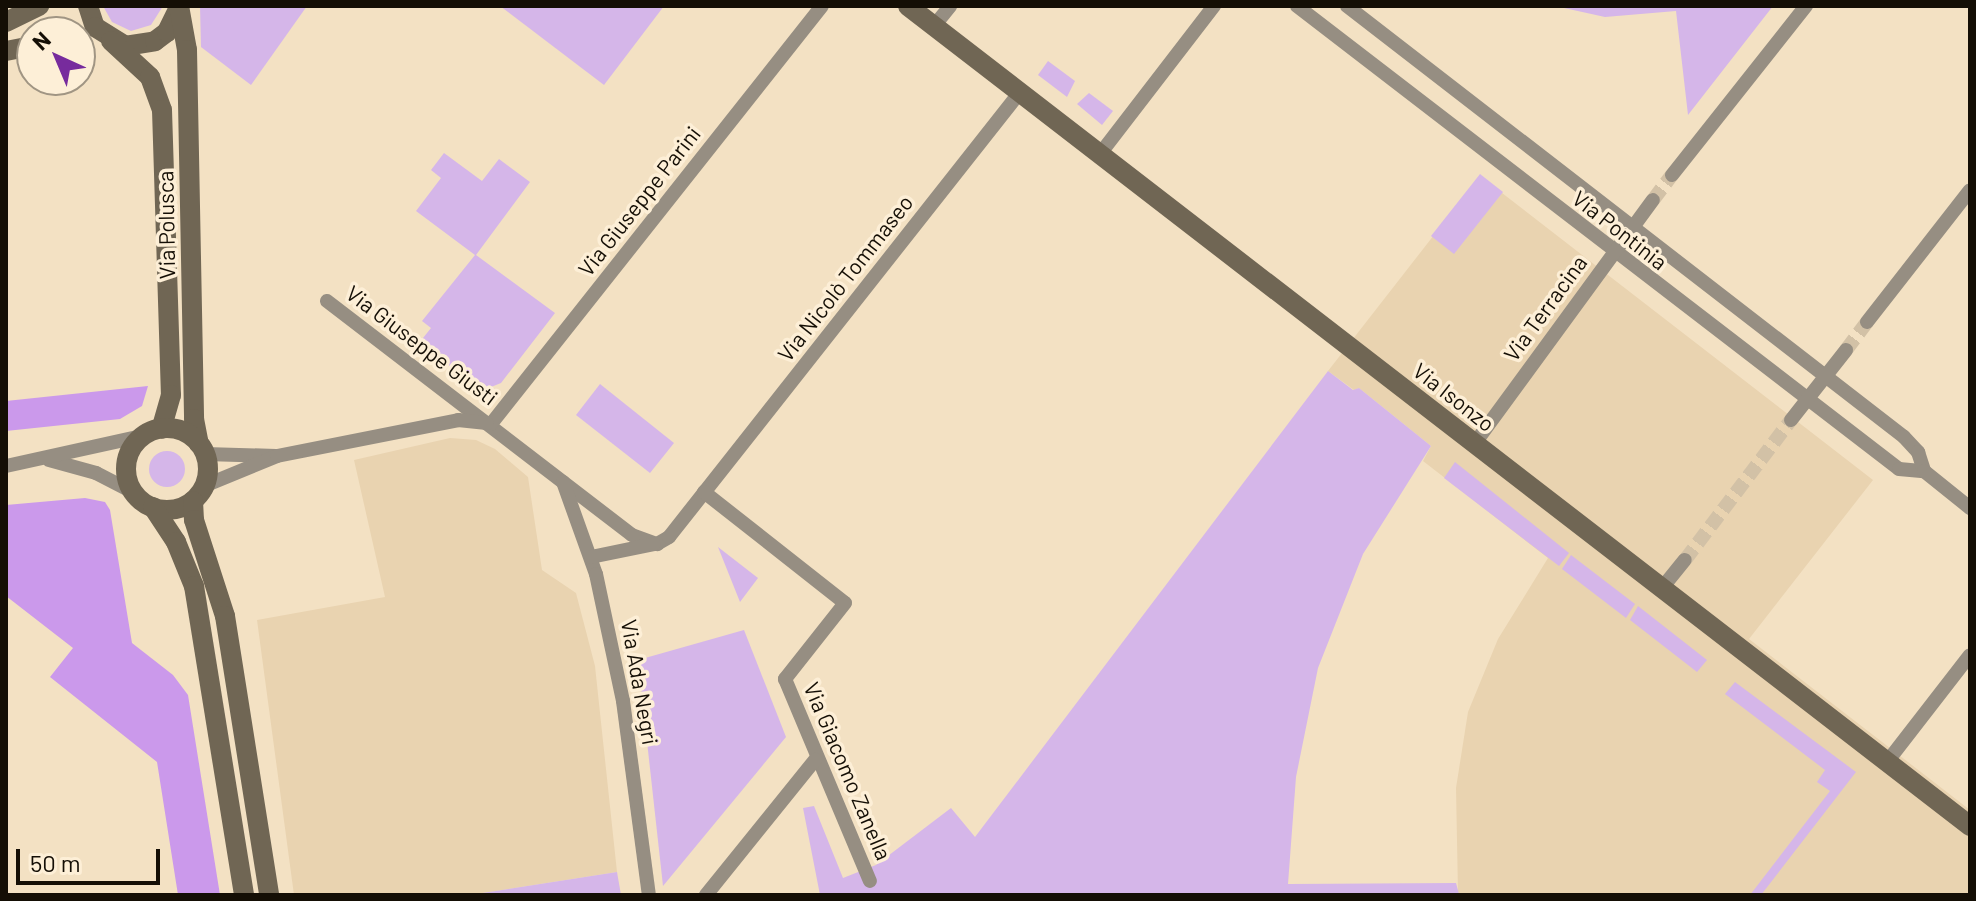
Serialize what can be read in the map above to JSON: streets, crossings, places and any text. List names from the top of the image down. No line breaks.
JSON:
{"streets":{"street":["Via Giuseppe Parini","Via Polusca","Via Pontinia","Via Nicolò Tommaseo","Via Terracina","Via Giuseppe Giusti","Via Isonzo","Via Ada Negri","Via Giacomo Zanella"]},"crossings":[["Via Giuseppe Parini","Via Giuseppe Giusti"],["Via Pontinia","Via Terracina"],["Via Nicolò Tommaseo","Via Giuseppe Giusti"],["Via Nicolò Tommaseo","Via Isonzo"],["Via Nicolò Tommaseo","Via Giacomo Zanella"],["Via Terracina","Via Isonzo"],["Via Giuseppe Giusti","Via Ada Negri"]],"scale_bar":"50 m","north":"top left"}
